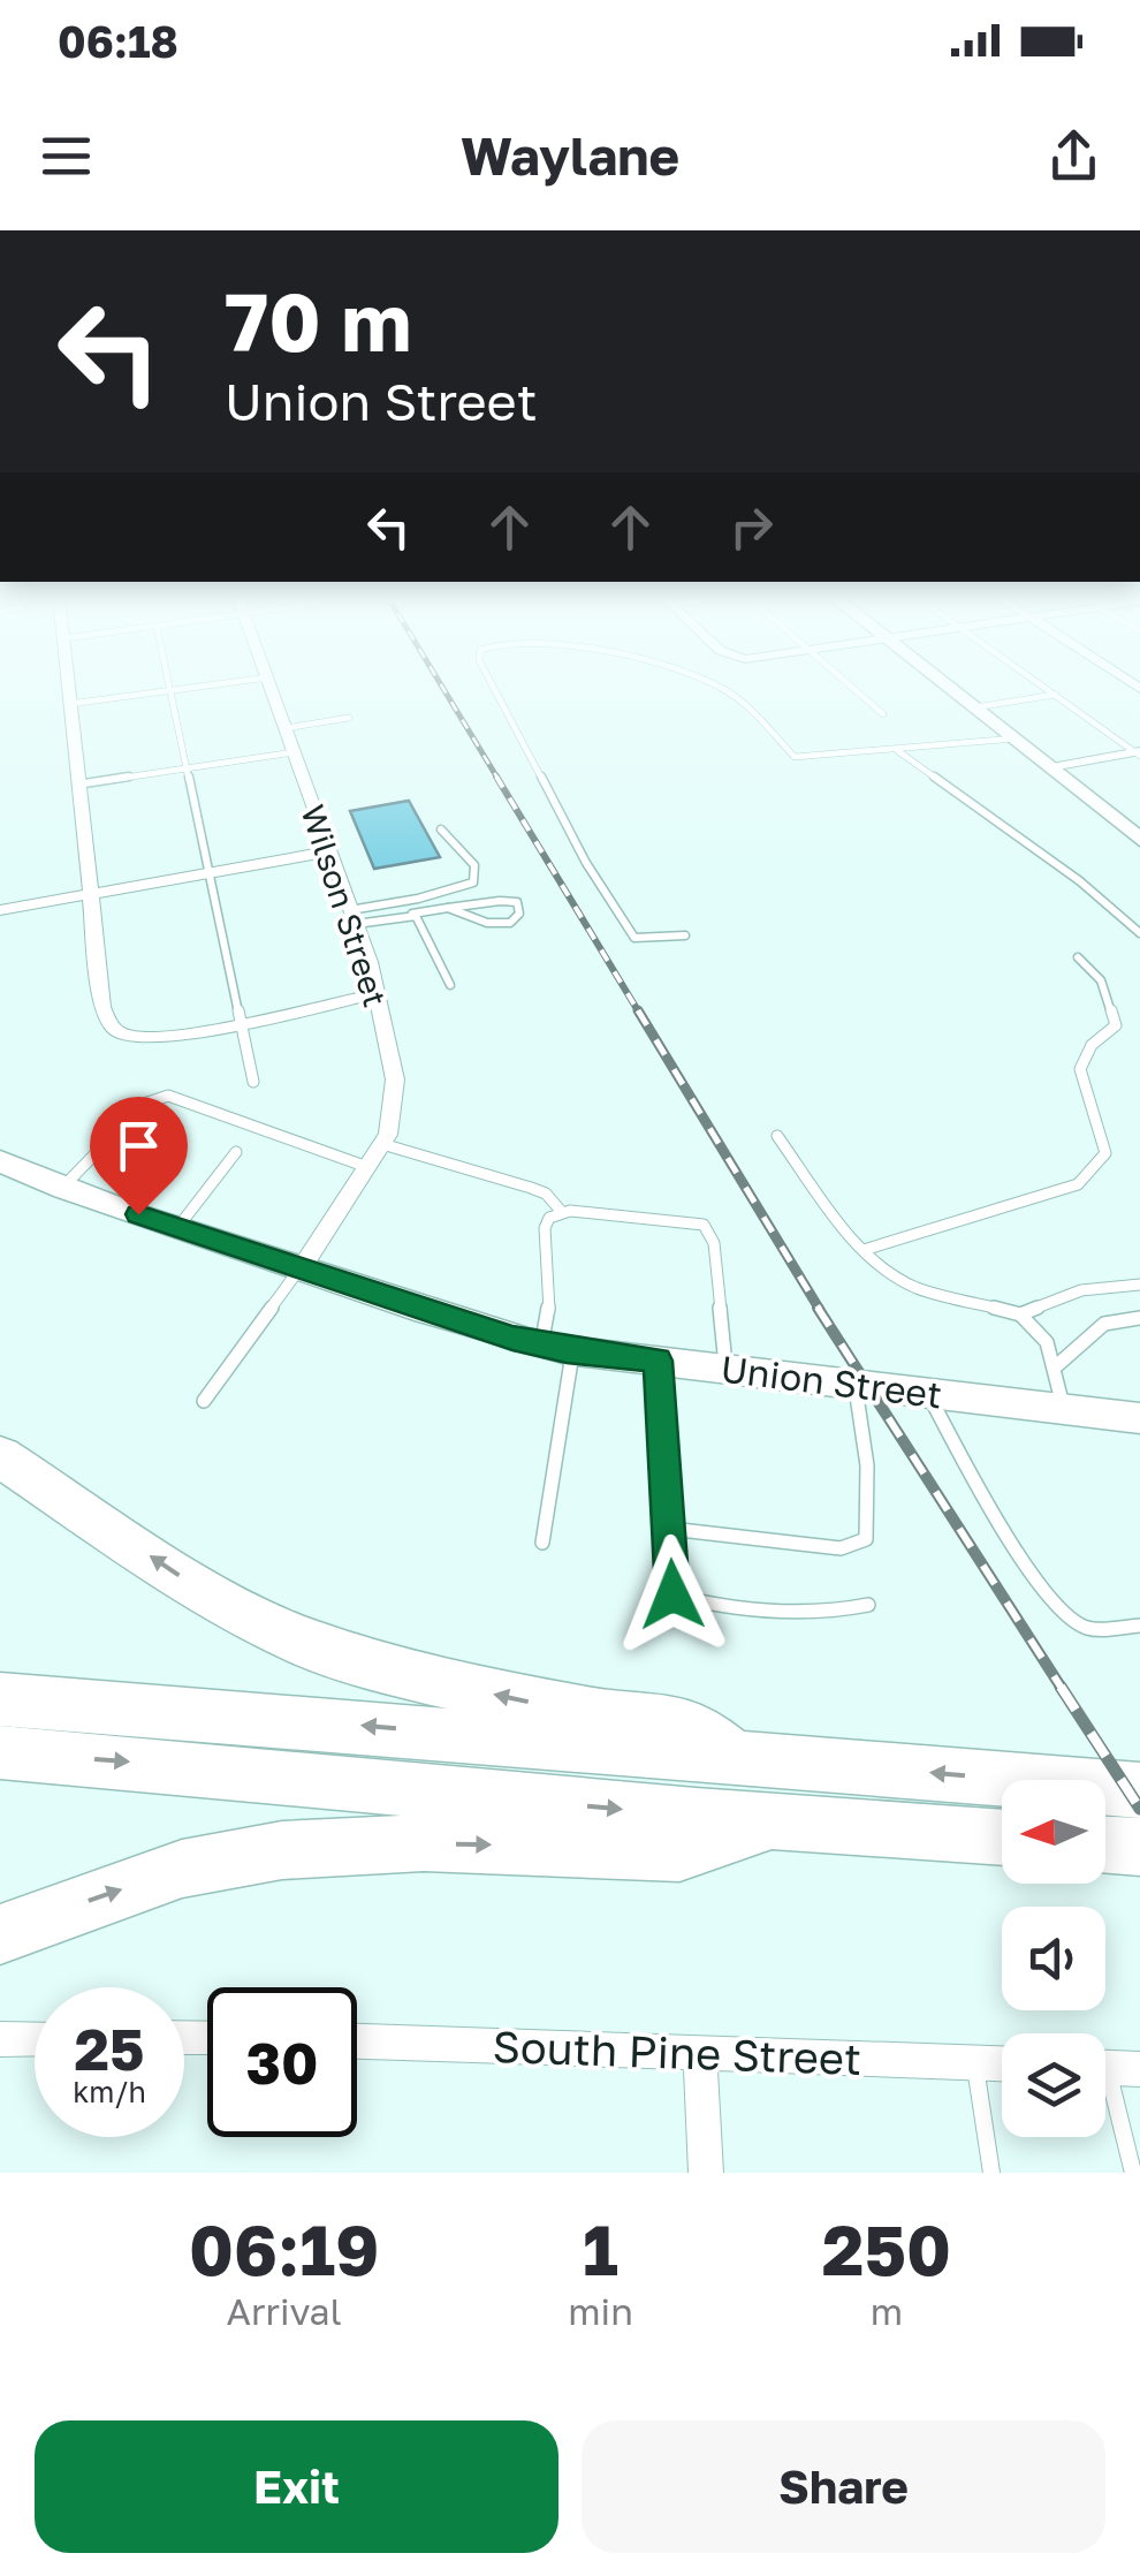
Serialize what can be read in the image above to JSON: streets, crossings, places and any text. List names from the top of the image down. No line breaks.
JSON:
{"streets":{"street":["Wilson Street","Union Street","South Pine Street"]},"crossings":[["Wilson Street","Union Street"]],"north":"left","page":{"status":"06:18","header":"Waylane","turn":["70 m","Union Street"],"speed":"25 km/h","limit":"30","eta":["06:19","Arrival","1","min","250","m"],"buttons":["Exit","Share"]}}
